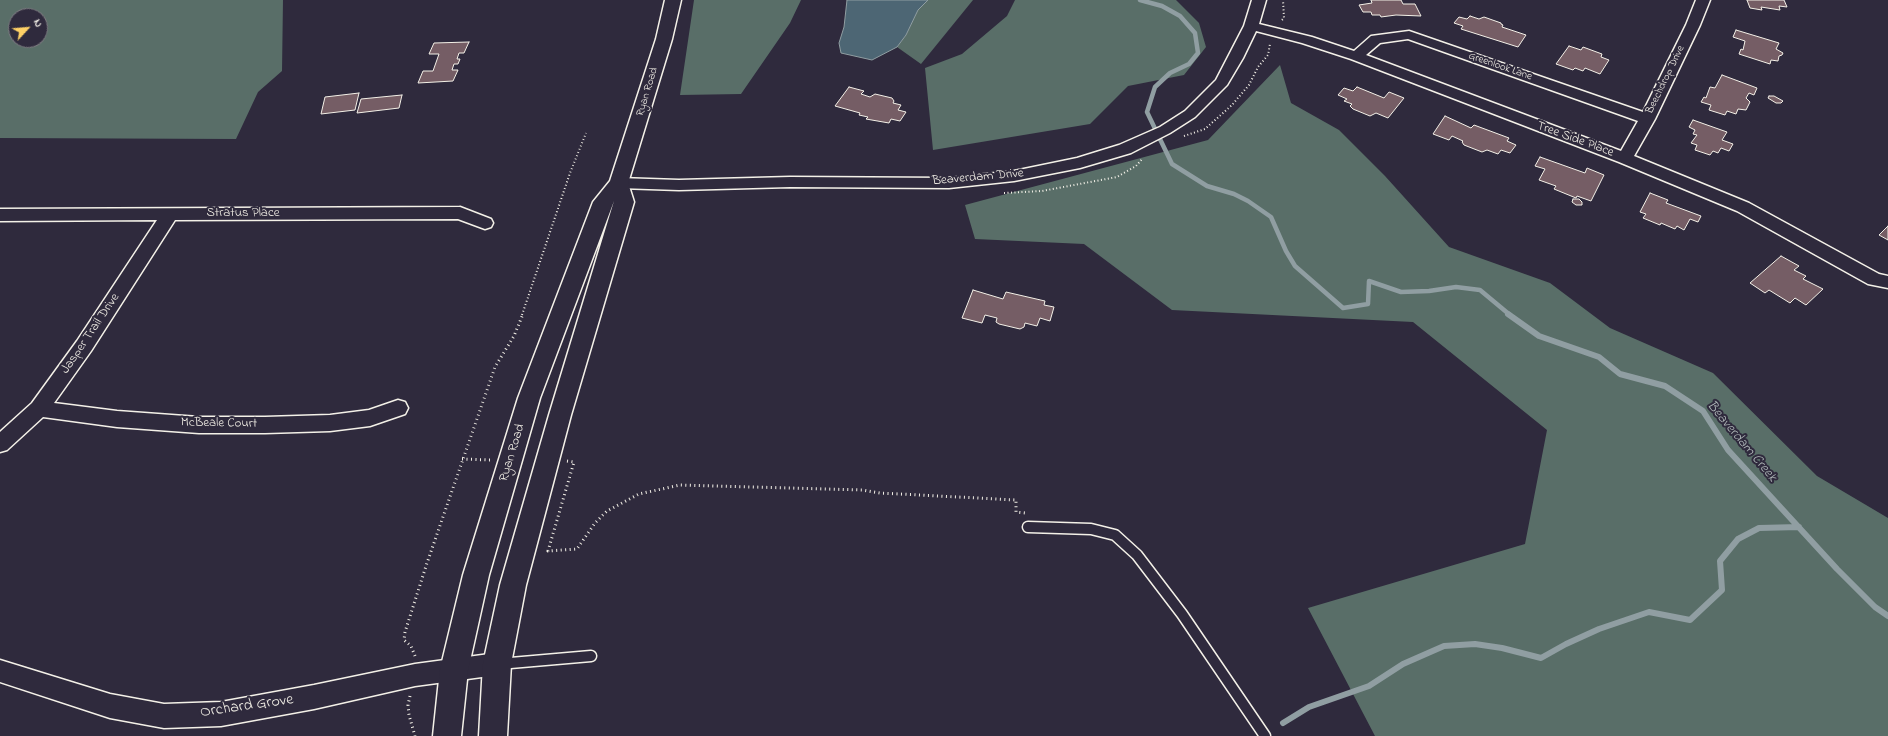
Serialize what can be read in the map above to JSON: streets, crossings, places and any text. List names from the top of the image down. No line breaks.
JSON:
{"streets":{"main road":["Ryan Road"],"street":["Greenlook Lane","Beechdrop Drive","Tree Side Place","Beaverdam Drive","Stratus Place","Jasper Trail Drive","McBeale Court","Orchard Grove"]},"crossings":[["Greenlook Lane","Beechdrop Drive"],["Greenlook Lane","Tree Side Place"],["Beechdrop Drive","Tree Side Place"],["Ryan Road","Beaverdam Drive"],["Ryan Road","Orchard Grove"],["Tree Side Place","Beaverdam Drive"],["Stratus Place","Jasper Trail Drive"],["Jasper Trail Drive","McBeale Court"]],"water":["Beaverdam Creek"],"north":"top right"}
